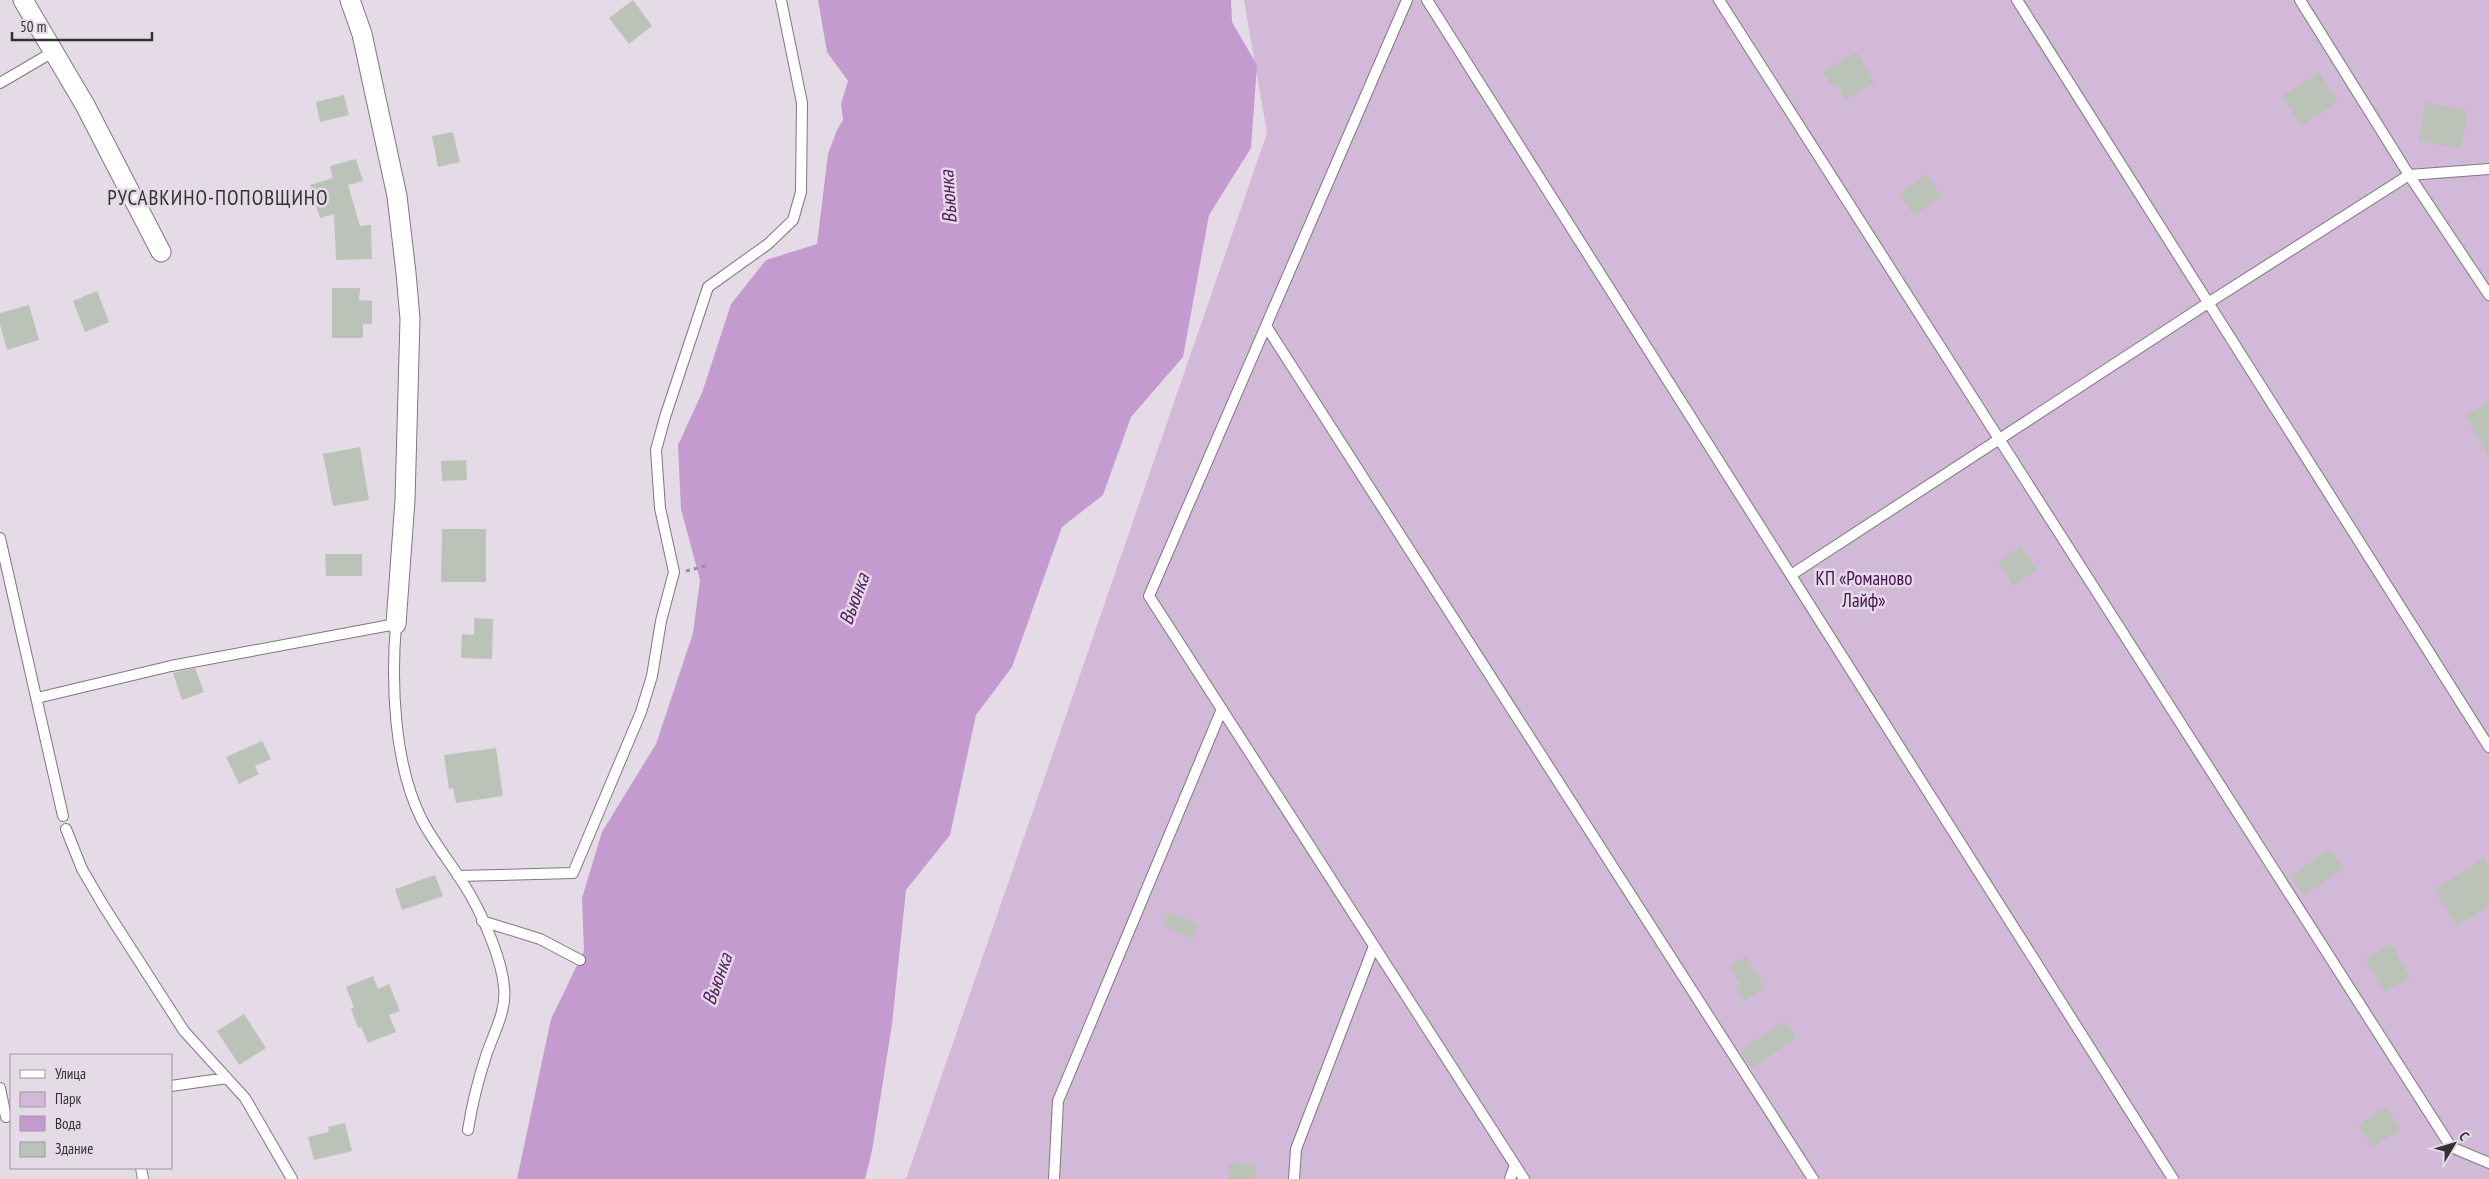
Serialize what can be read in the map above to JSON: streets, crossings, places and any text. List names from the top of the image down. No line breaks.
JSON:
{"districts":["РУСАВКИНО-ПОПОВЩИНО"],"water":["Вьюнка"],"parks":["КП «Романово Лайф»"],"legend":["Улица","Парк","Вода","Здание"],"scale_bar":"50 m","north":"top right"}
